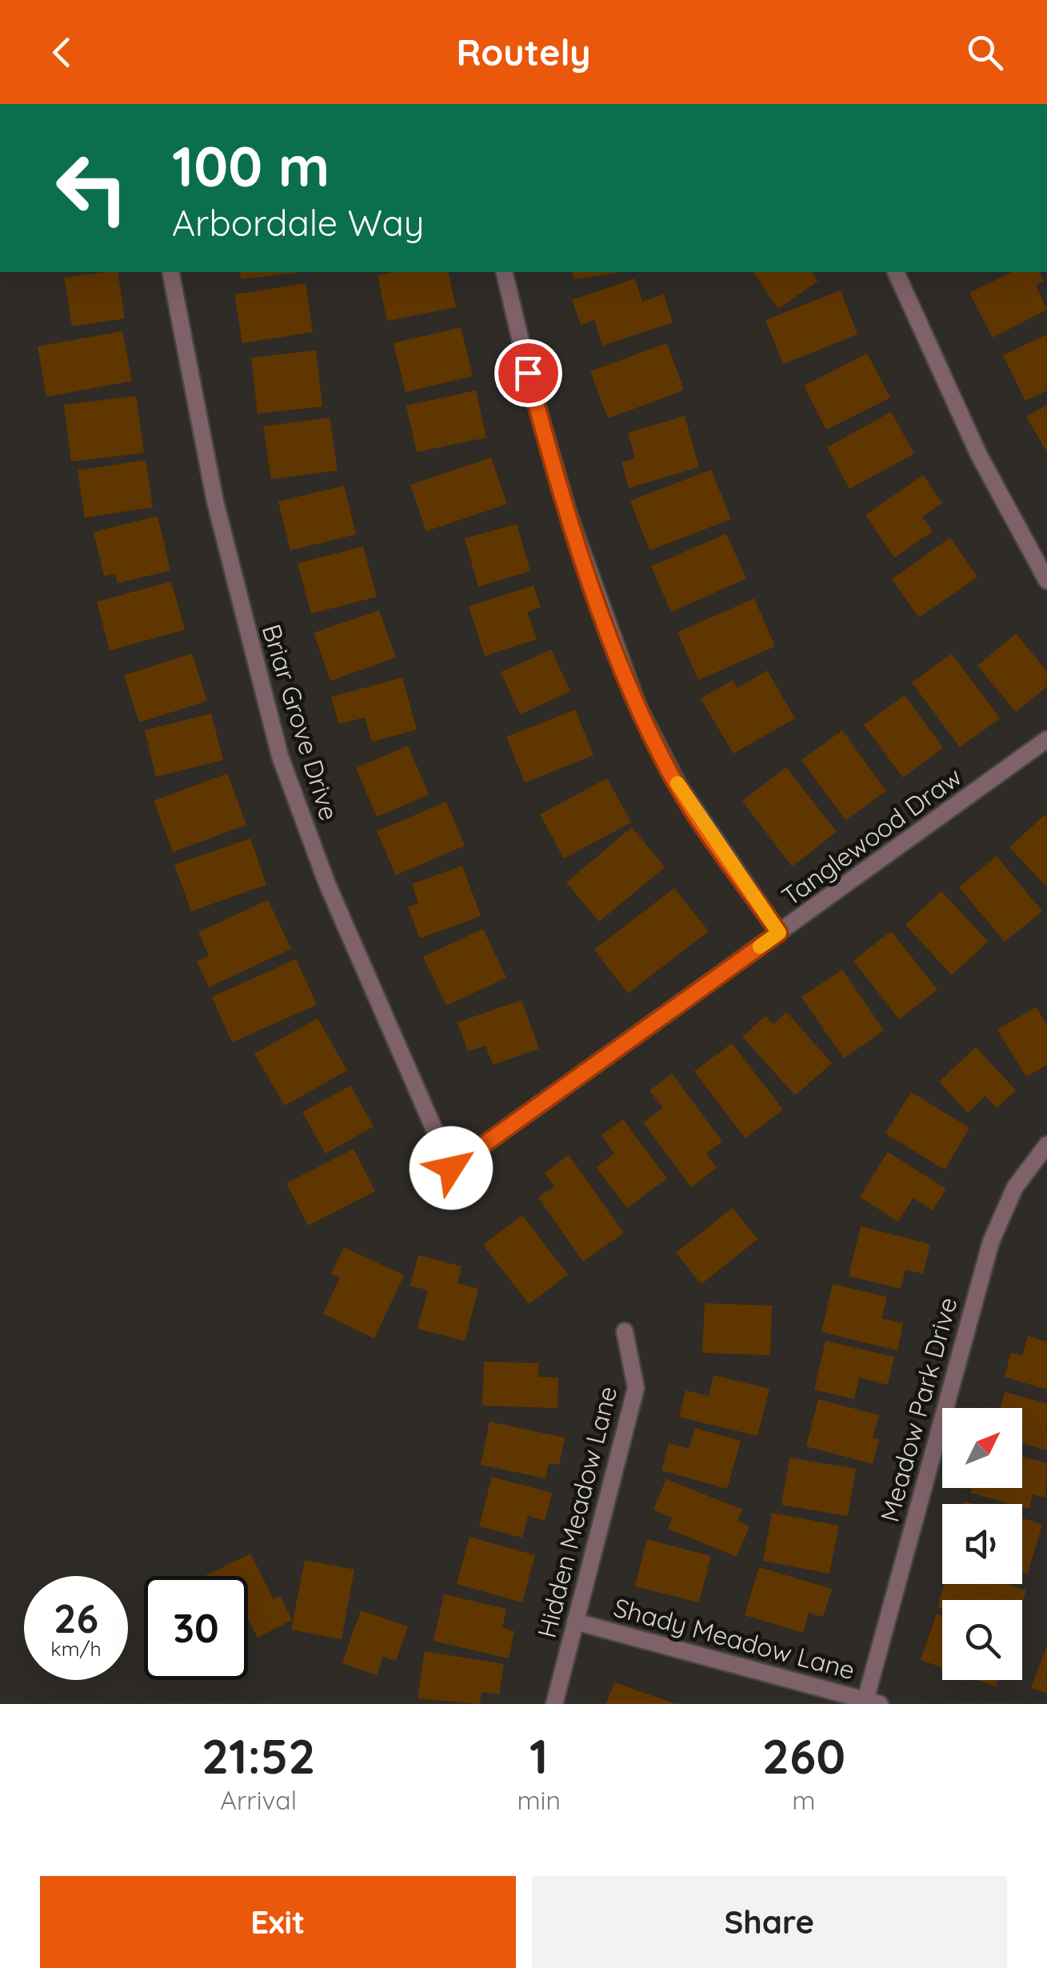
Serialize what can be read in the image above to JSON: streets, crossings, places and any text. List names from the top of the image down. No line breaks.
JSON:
{"streets":{"street":["Briar Grove Drive","Tanglewood Draw","Meadow Park Drive","Hidden Meadow Lane","Shady Meadow Lane"]},"crossings":[["Briar Grove Drive","Tanglewood Draw"],["Meadow Park Drive","Shady Meadow Lane"],["Hidden Meadow Lane","Shady Meadow Lane"]],"north":"top right","page":{"header":"Routely","turn":["100 m","Arbordale Way"],"speed":"26 km/h","limit":"30","eta":["21:52","Arrival","1","min","260","m"],"buttons":["Exit","Share"]}}
